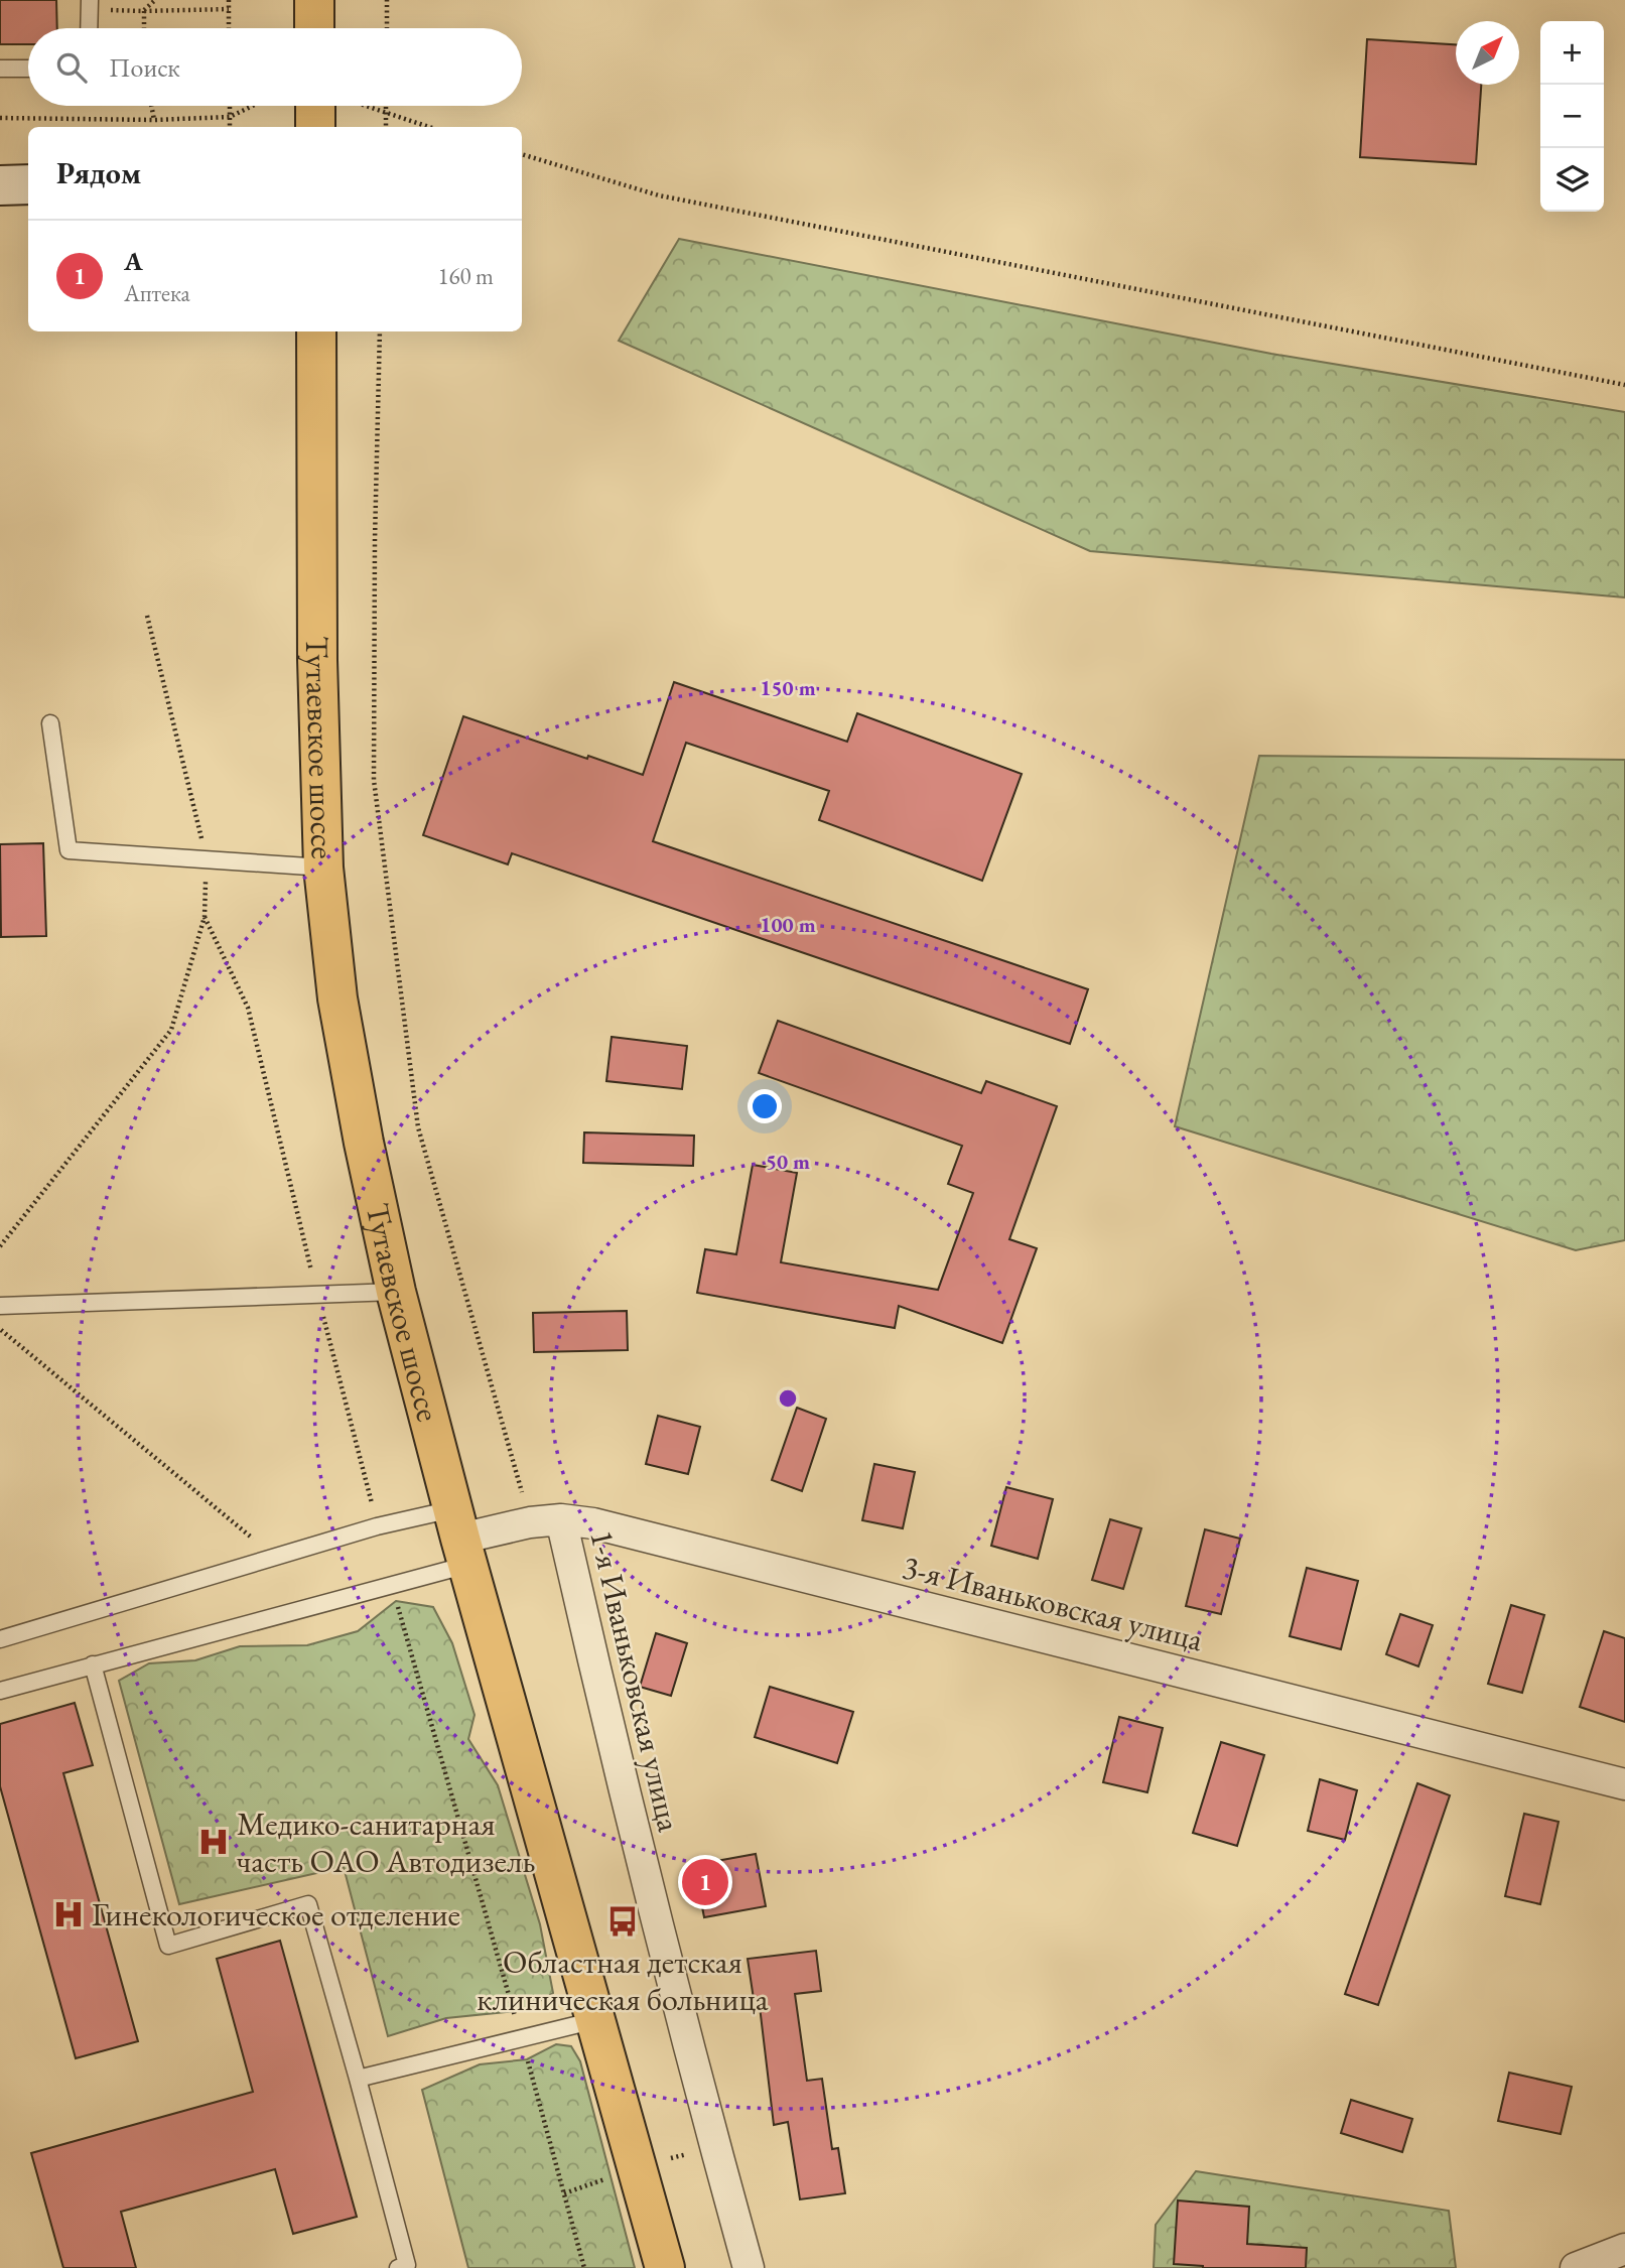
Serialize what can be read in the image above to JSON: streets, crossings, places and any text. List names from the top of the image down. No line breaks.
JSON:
{"streets":{"main road":["Тутаевское шоссе"],"street":["3-я Иваньковская улица","1-я Иваньковская улица"]},"crossings":[["Тутаевское шоссе","3-я Иваньковская улица"],["3-я Иваньковская улица","1-я Иваньковская улица"]],"places":{"hospital":["Медико-санитарная часть ОАО Автодизель","Гинекологическое отделение"],"bus stop":["Областная детская клиническая больница"]},"north":"top right","page":{"map_buttons":["+","−"],"search":"Поиск","heading":"Рядом","list":[{"mark":"1","name":"А","note":"Аптека","value":"160 m"}],"pins":"1"},"rings":["150 m","100 m","50 m"]}
